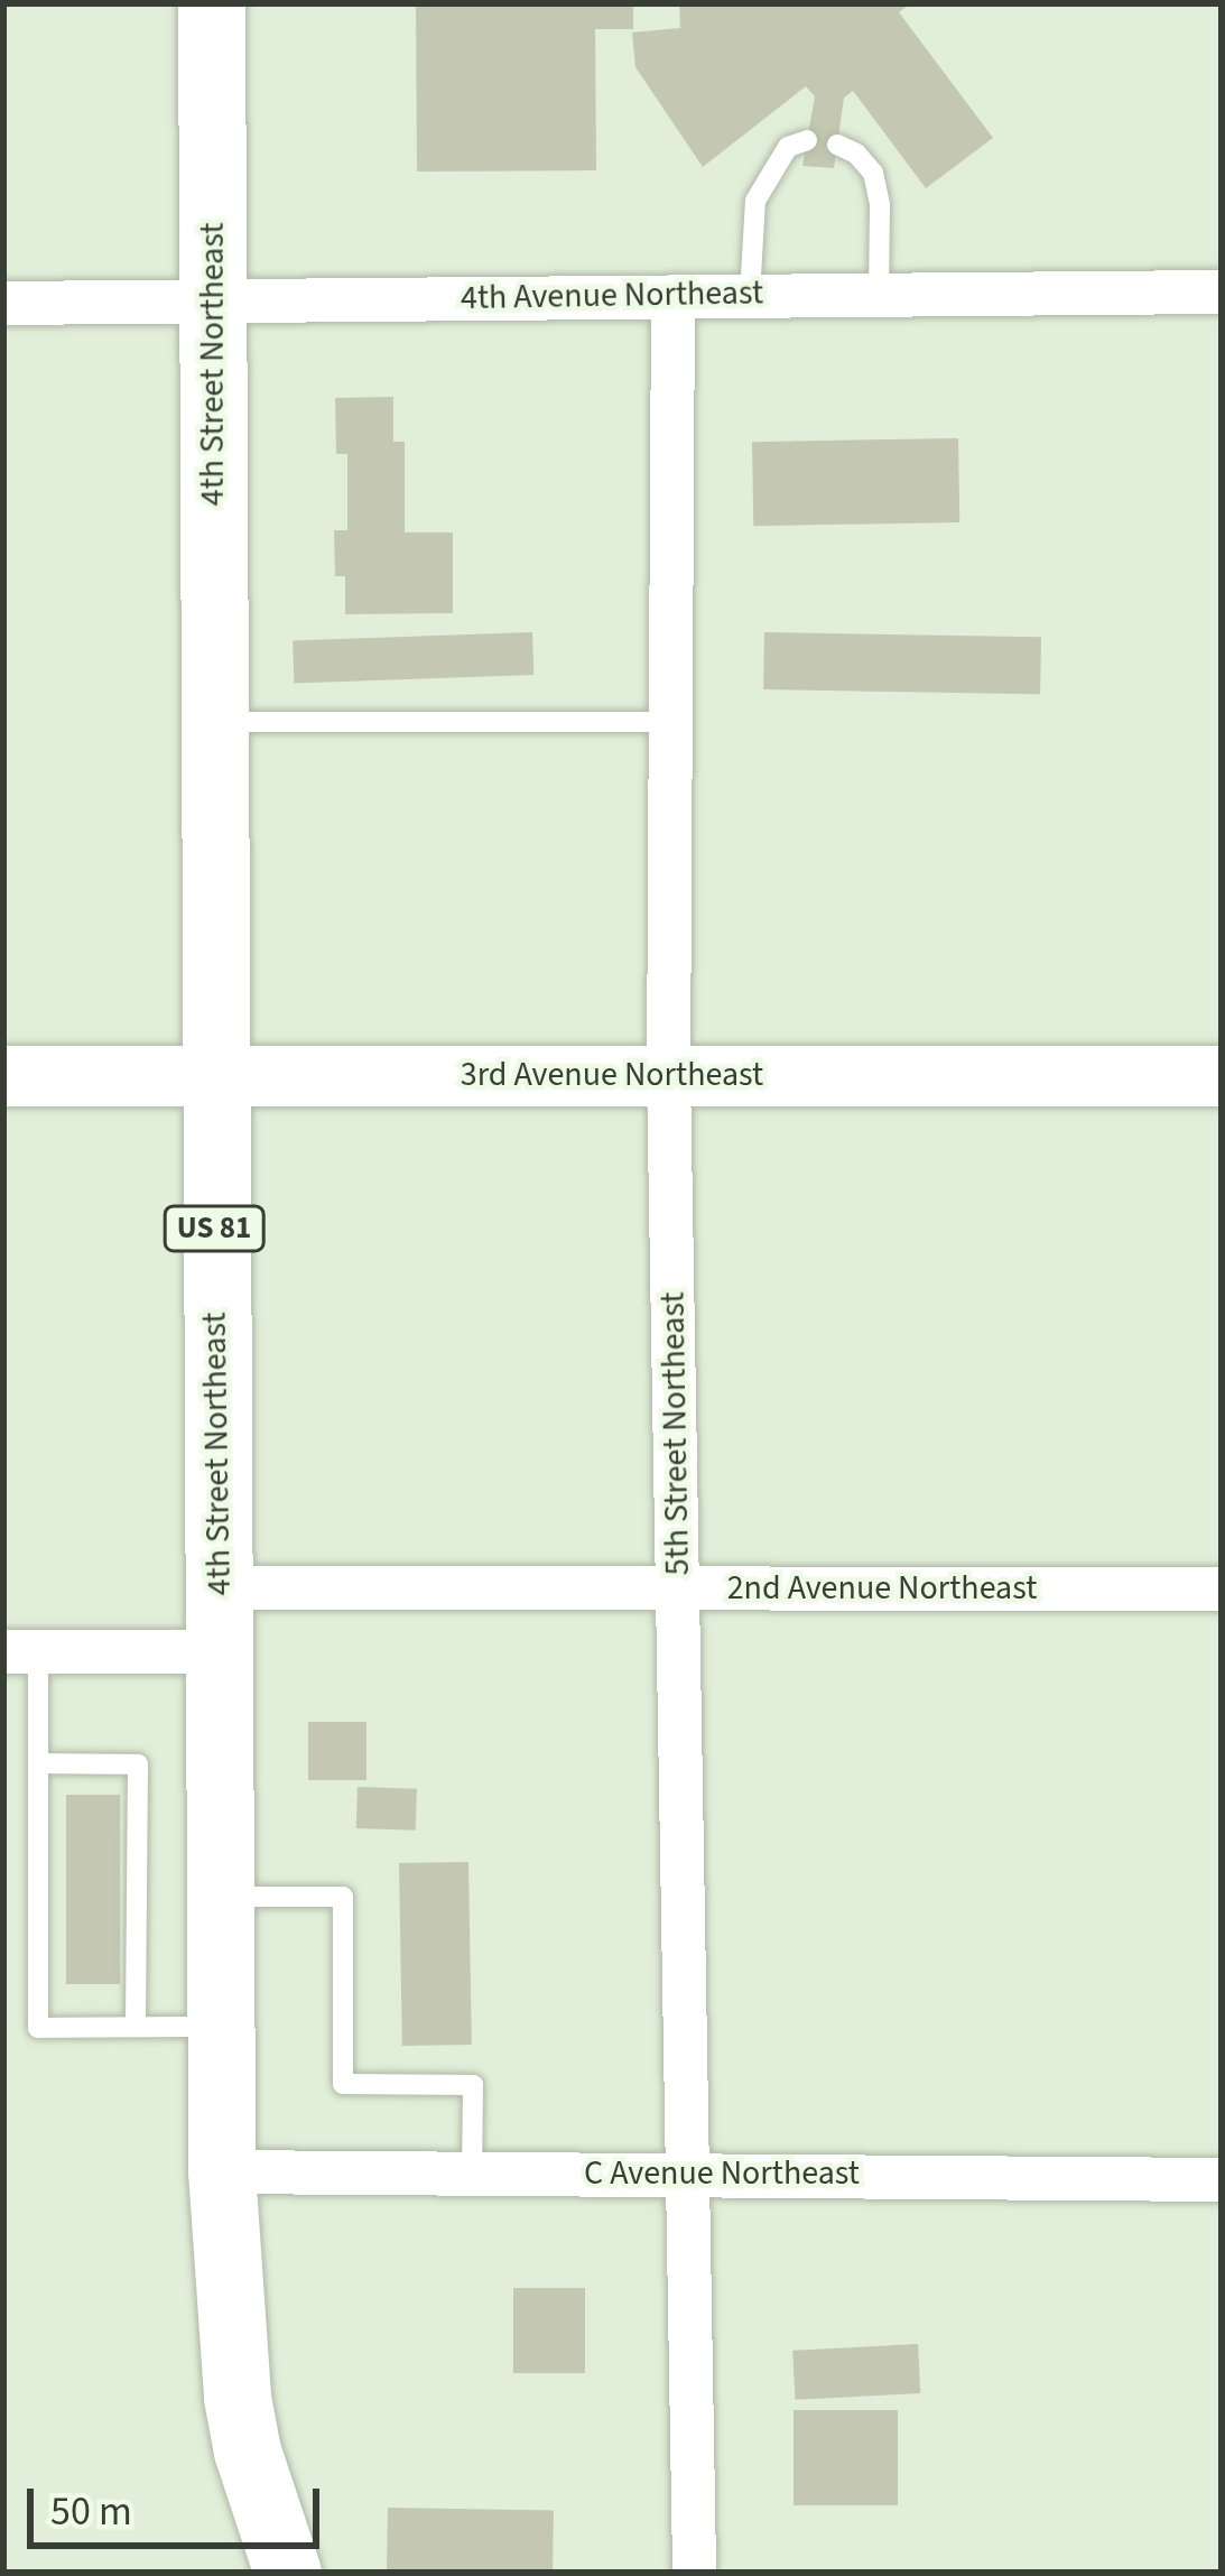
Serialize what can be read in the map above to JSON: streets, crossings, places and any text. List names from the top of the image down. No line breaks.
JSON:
{"streets":{"main road":["4th Street Northeast","US 81"],"street":["4th Avenue Northeast","3rd Avenue Northeast","5th Street Northeast","2nd Avenue Northeast","C Avenue Northeast"]},"crossings":[["4th Avenue Northeast","4th Street Northeast"],["4th Avenue Northeast","5th Street Northeast"],["4th Street Northeast","3rd Avenue Northeast"],["4th Street Northeast","2nd Avenue Northeast"],["4th Street Northeast","C Avenue Northeast"],["3rd Avenue Northeast","5th Street Northeast"],["5th Street Northeast","2nd Avenue Northeast"],["5th Street Northeast","C Avenue Northeast"]],"scale_bar":"50 m"}
